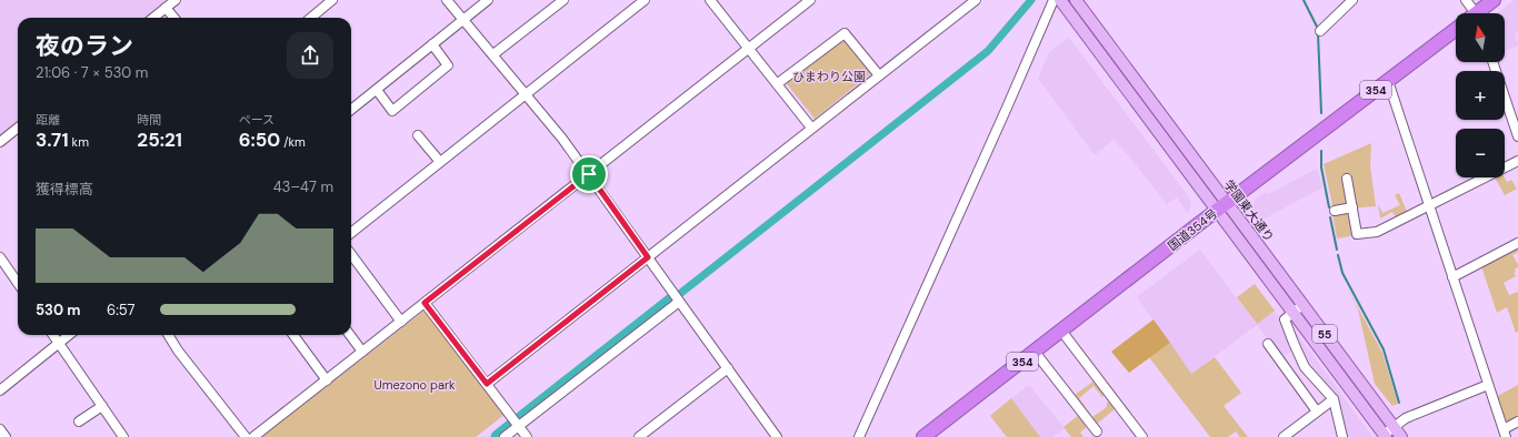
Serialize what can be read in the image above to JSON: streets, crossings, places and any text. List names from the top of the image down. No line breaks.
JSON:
{"streets":{"highway":["354","国道354号"],"main road":["学園東大通り","55"]},"crossings":[["学園東大通り","国道354号"]],"parks":["ひまわり公園","Umezono park"],"north":"top","page":{"map_buttons":["+","−"],"heading":["夜のラン","21:06 · 7 × 530 m"],"stats":[["距離","3.71 km"],["時間","25:21"],["ペース","6:50 /km"]],"chart":["獲得標高","43–47 m"],"list":[{"name":"530 m","note":"6:57"}]}}
